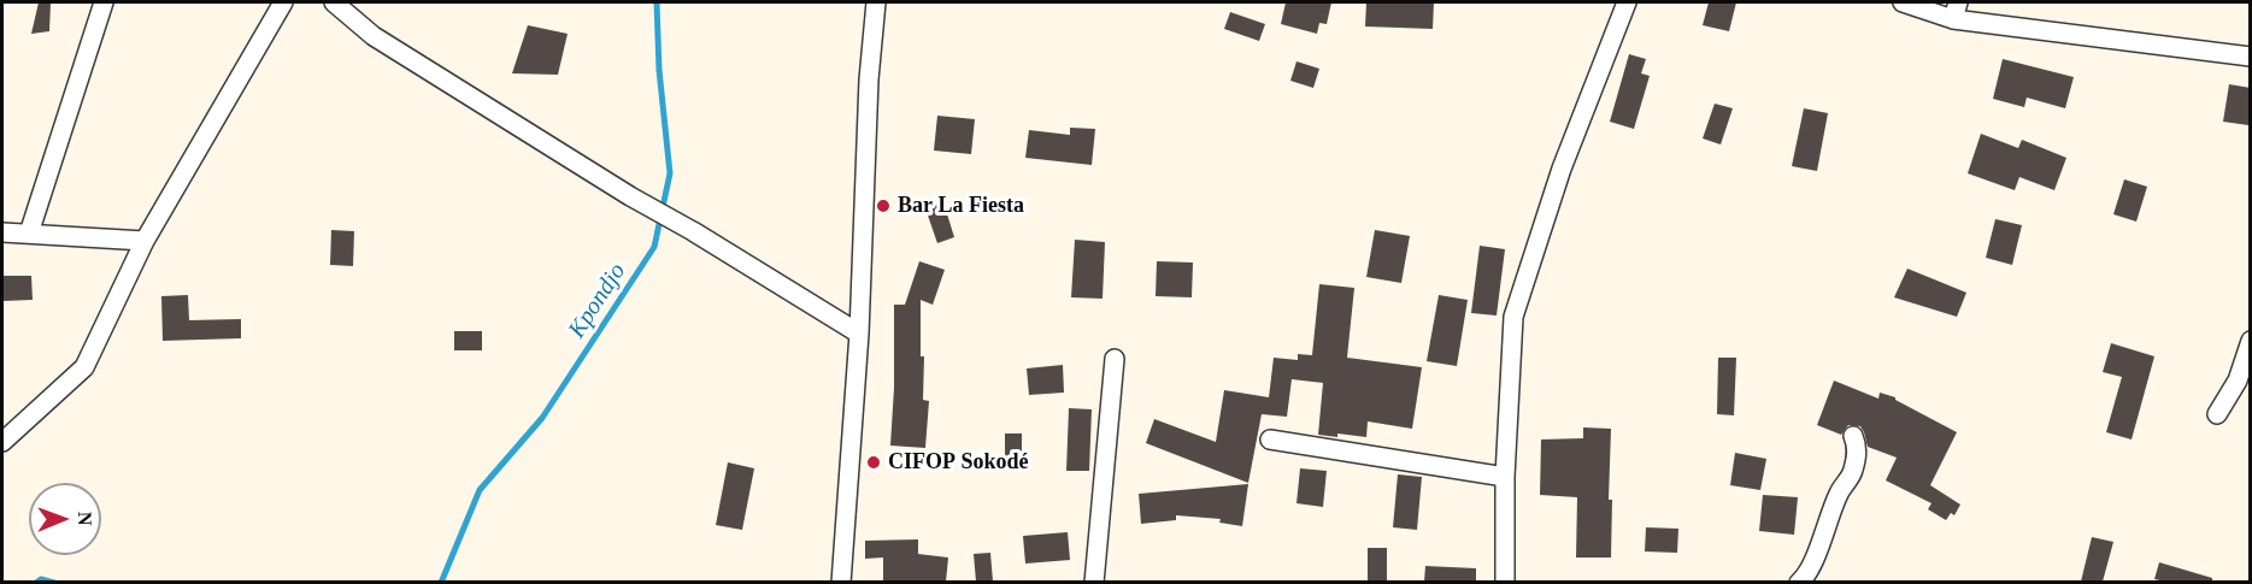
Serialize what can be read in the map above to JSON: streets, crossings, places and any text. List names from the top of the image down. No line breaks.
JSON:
{"water":["Kpondjo"],"places":["Bar La Fiesta","CIFOP Sokodé"],"north":"right"}
